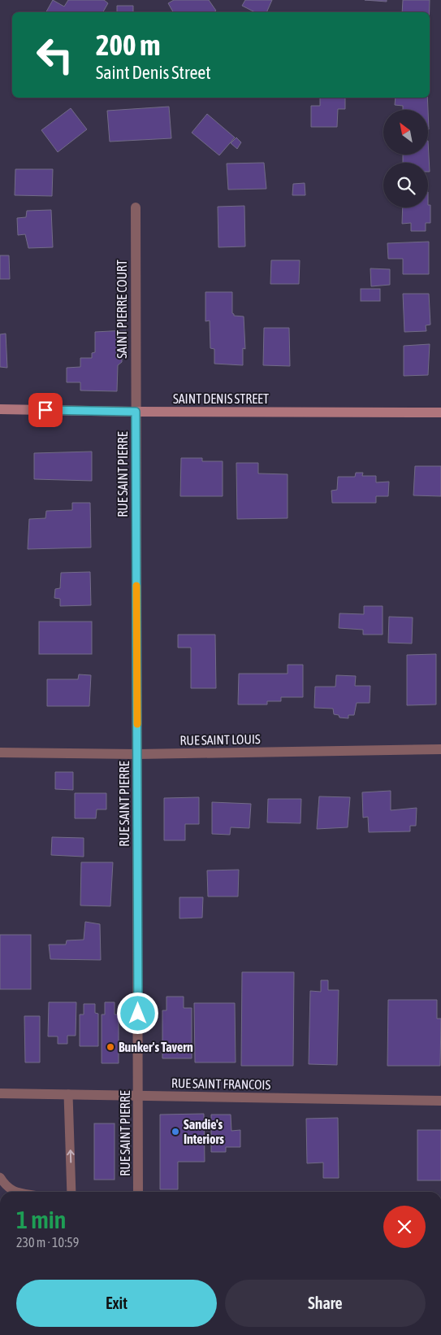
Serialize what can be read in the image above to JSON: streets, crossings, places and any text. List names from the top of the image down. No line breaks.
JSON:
{"streets":{"street":["SAINT PIERRE COURT","SAINT DENIS STREET","RUE SAINT PIERRE","RUE SAINT LOUIS","RUE SAINT FRANCOIS"]},"crossings":[["SAINT PIERRE COURT","SAINT DENIS STREET"],["SAINT PIERRE COURT","RUE SAINT PIERRE"],["SAINT DENIS STREET","RUE SAINT PIERRE"],["RUE SAINT PIERRE","RUE SAINT LOUIS"],["RUE SAINT PIERRE","RUE SAINT FRANCOIS"]],"places":["Bunker's Tavern","Sandie's Interiors"],"north":"top left","page":{"turn":["200 m","Saint Denis Street"],"heading":["1 min","230 m · 10:59"],"buttons":["Exit","Share"]}}
